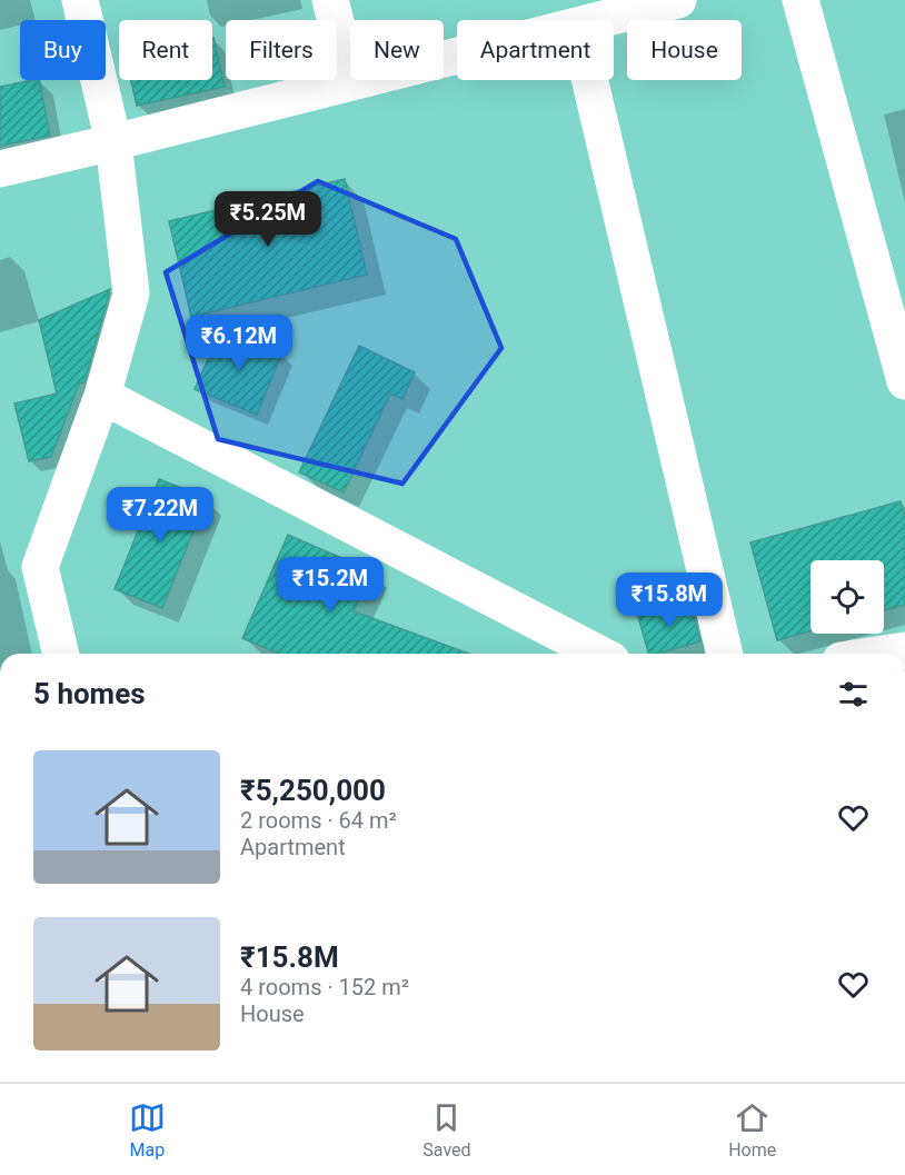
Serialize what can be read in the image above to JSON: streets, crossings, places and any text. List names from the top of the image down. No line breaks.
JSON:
{"page":{"chip":["Buy","Rent","Filters","New","Apartment","House"],"price":["₹5.25M","₹6.12M","₹7.22M","₹15.2M","₹15.8M"],"heading":"5 homes","list":[{"name":"₹5,250,000","note":"2 rooms · 64 m² · Apartment"},{"name":"₹15.8M","note":"4 rooms · 152 m² · House"}],"tabs":["Map","Saved","Home"]}}
